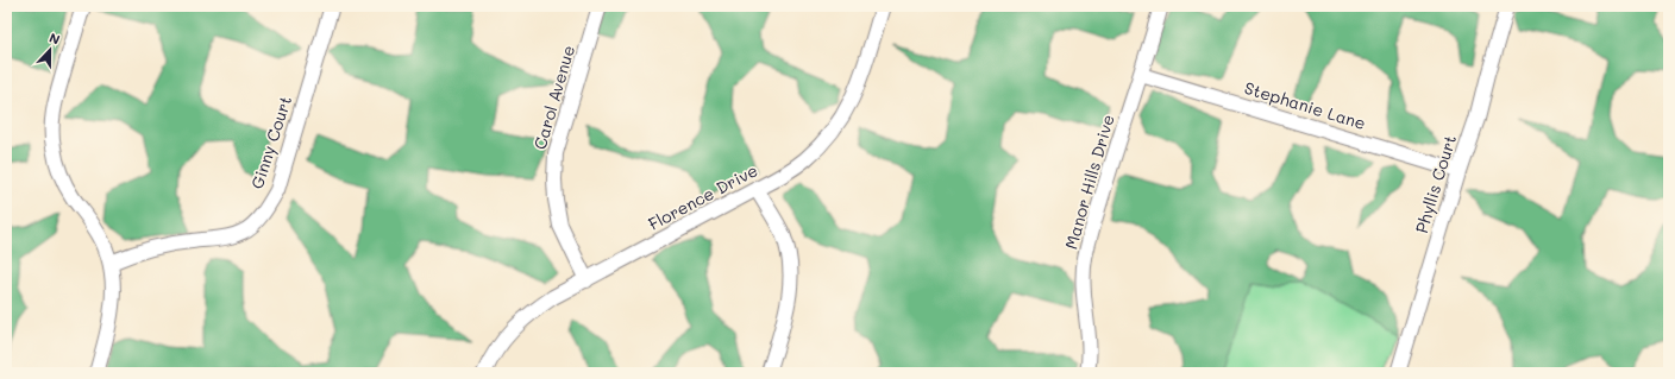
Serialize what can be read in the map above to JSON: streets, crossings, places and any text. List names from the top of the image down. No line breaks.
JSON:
{"streets":{"street":["Carol Avenue","Stephanie Lane","Ginny Court","Manor Hills Drive","Phyllis Court","Florence Drive"]},"crossings":[["Carol Avenue","Florence Drive"],["Stephanie Lane","Manor Hills Drive"],["Stephanie Lane","Phyllis Court"]],"north":"top"}
